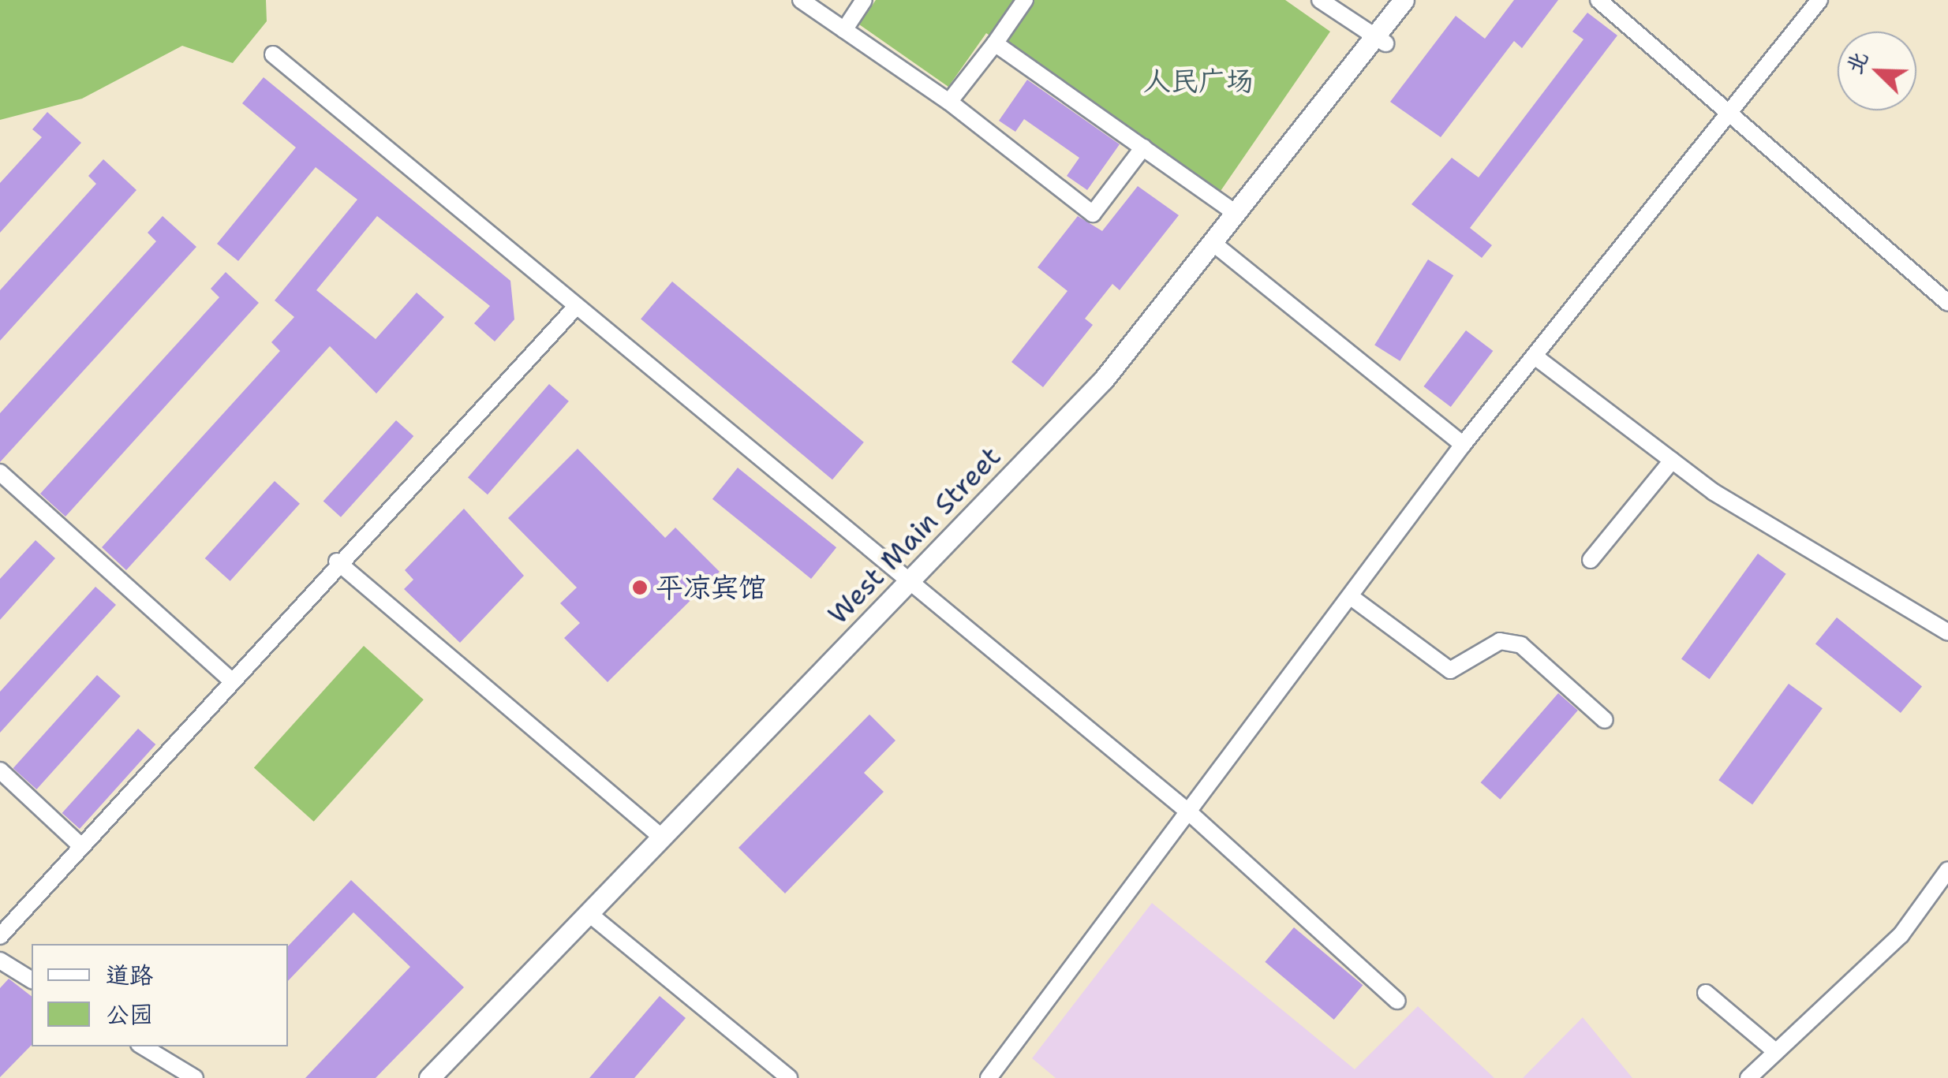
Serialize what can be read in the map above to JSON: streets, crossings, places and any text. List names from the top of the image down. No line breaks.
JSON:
{"streets":{"main road":["West Main Street"]},"parks":["人民广场"],"places":["平凉宾馆"],"legend":["道路","公园"],"north":"top left"}
